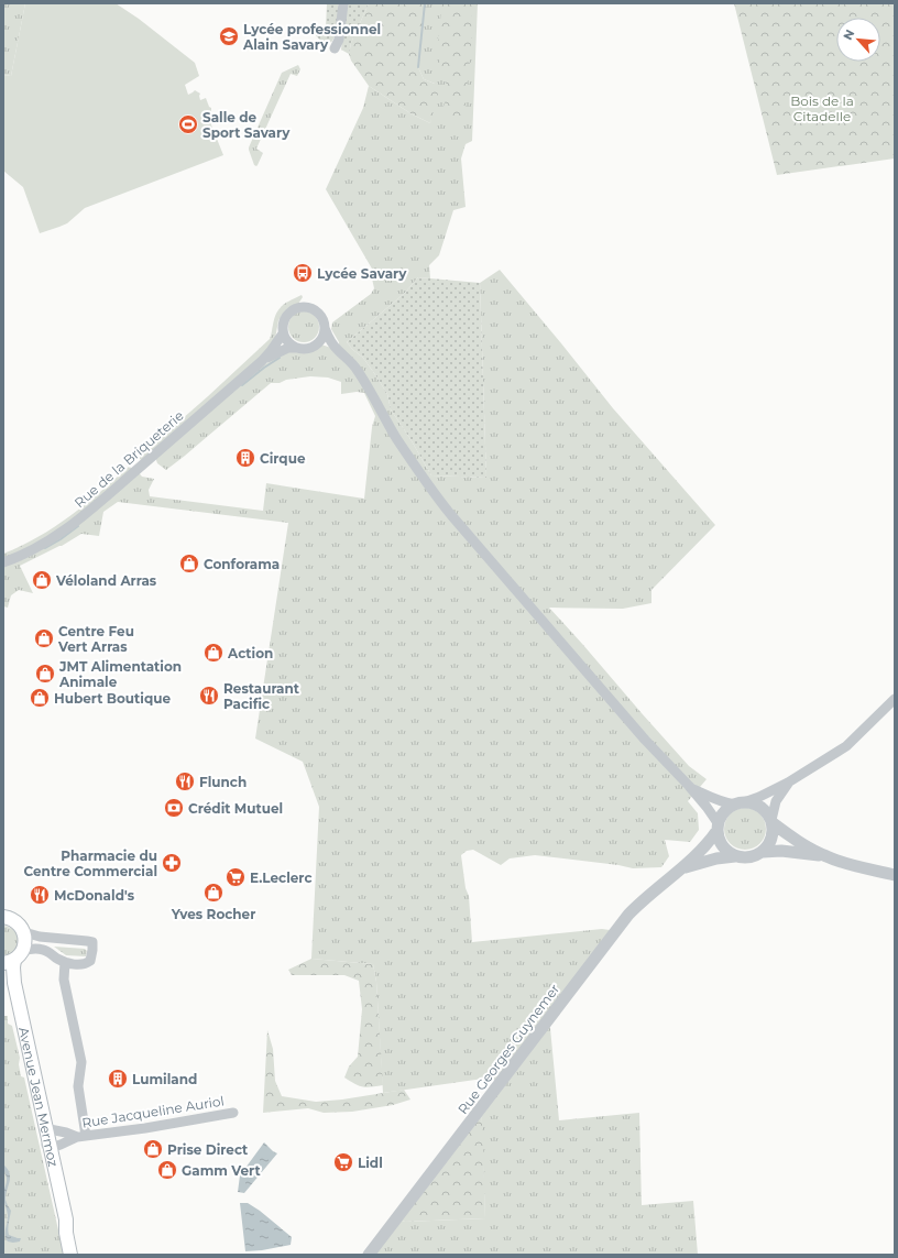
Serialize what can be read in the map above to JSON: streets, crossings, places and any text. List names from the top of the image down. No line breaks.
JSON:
{"streets":{"main road":["Avenue Jean Mermoz"],"street":["Rue de la Briqueterie","Rue Georges Guynemer","Rue Jacqueline Auriol"]},"parks":["Bois de la Citadelle"],"places":{"school or university":["Lycée professionnel Alain Savary"],"sports":["Salle de Sport Savary"],"bus stop":["Lycée Savary"],"building":["Cirque","Lumiland"],"shop":["Conforama","Véloland Arras","Centre Feu Vert Arras","Action","JMT Alimentation Animale","Hubert Boutique","Yves Rocher","Prise Direct","Gamm Vert"],"restaurant":["Restaurant Pacific","Flunch","McDonald's"],"bank":["Crédit Mutuel"],"pharmacy":["Pharmacie du Centre Commercial"],"supermarket":["E.Leclerc","Lidl"]},"north":"top left"}
